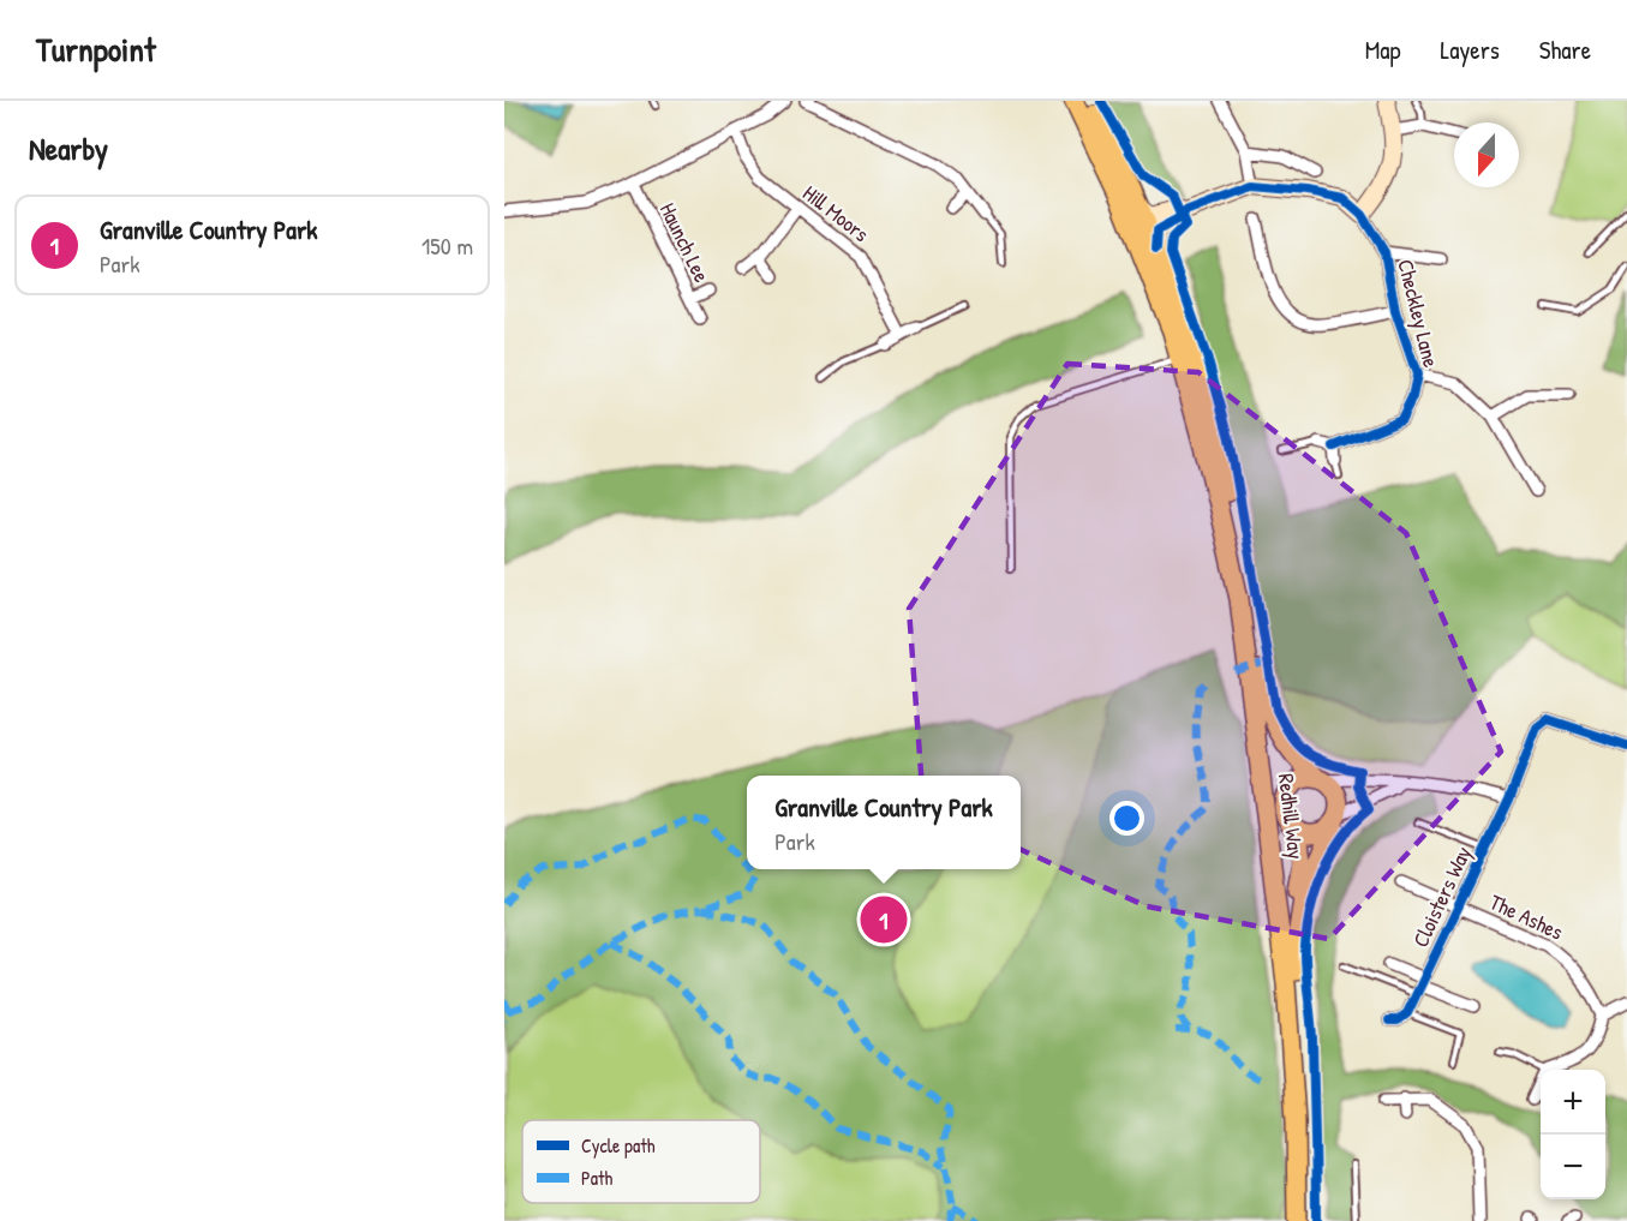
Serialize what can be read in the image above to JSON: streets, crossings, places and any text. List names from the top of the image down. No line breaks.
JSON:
{"streets":{"main road":["Redhill Way"],"street":["Hill Moors","Haunch Lee","Checkley Lane","Cloisters Way","The Ashes"]},"crossings":[["Checkley Lane","Redhill Way"],["Cloisters Way","The Ashes"]],"legend":["Cycle path","Path"],"north":"bottom","page":{"header":"Turnpoint","nav":["Map","Layers","Share"],"heading":"Nearby","list":[{"mark":"1","name":"Granville Country Park","note":"Park","value":"150 m"}],"popup":["Granville Country Park","Park"],"pins":"1","map_buttons":["+","−"]}}
